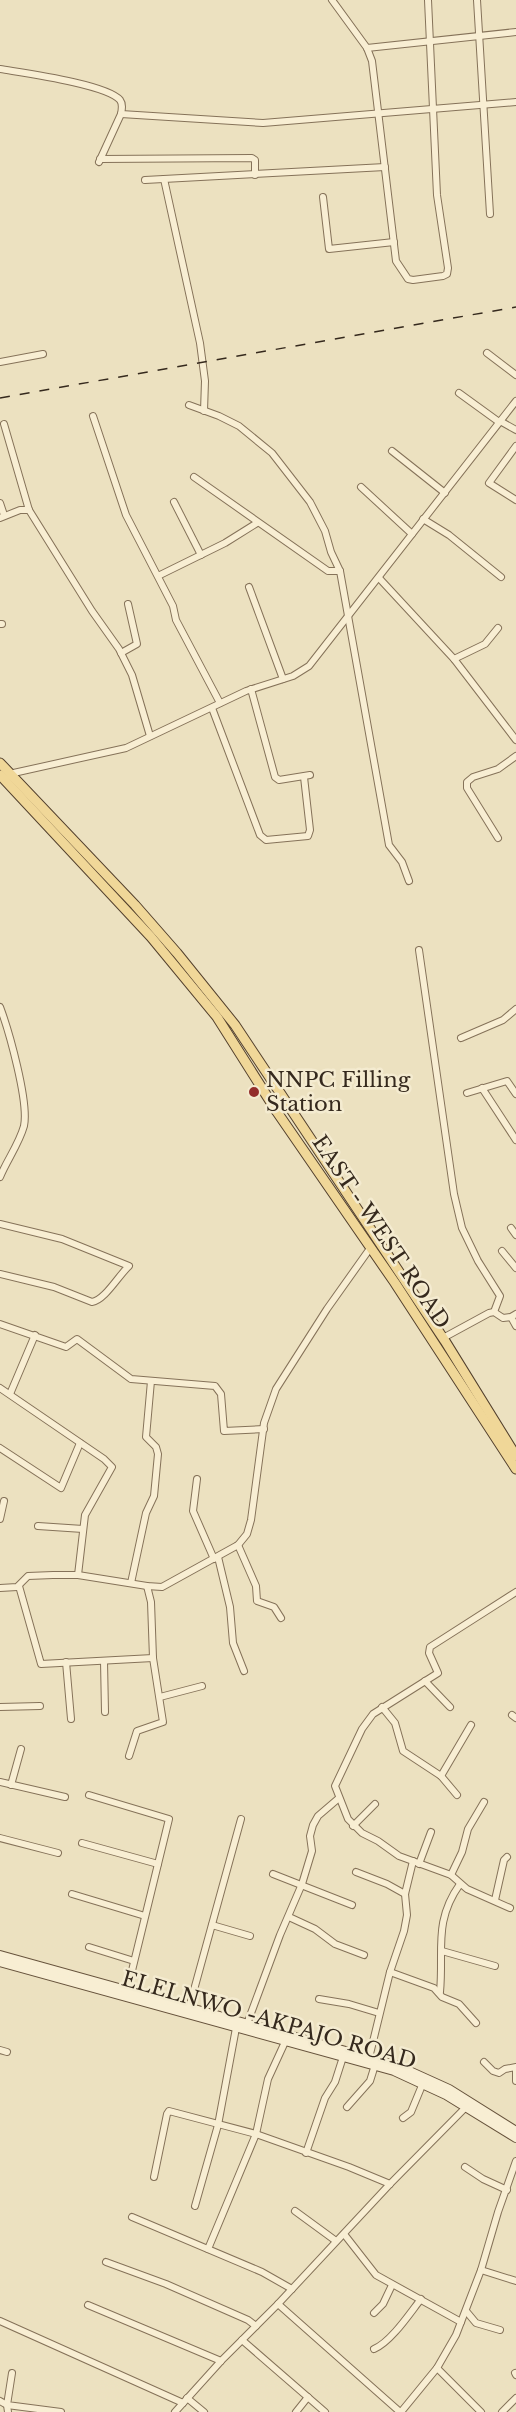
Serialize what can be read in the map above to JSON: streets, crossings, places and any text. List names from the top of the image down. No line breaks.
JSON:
{"streets":{"main road":["EAST - WEST ROAD","ELELNWO -AKPAJO ROAD"]},"places":["NNPC Filling Station"]}
